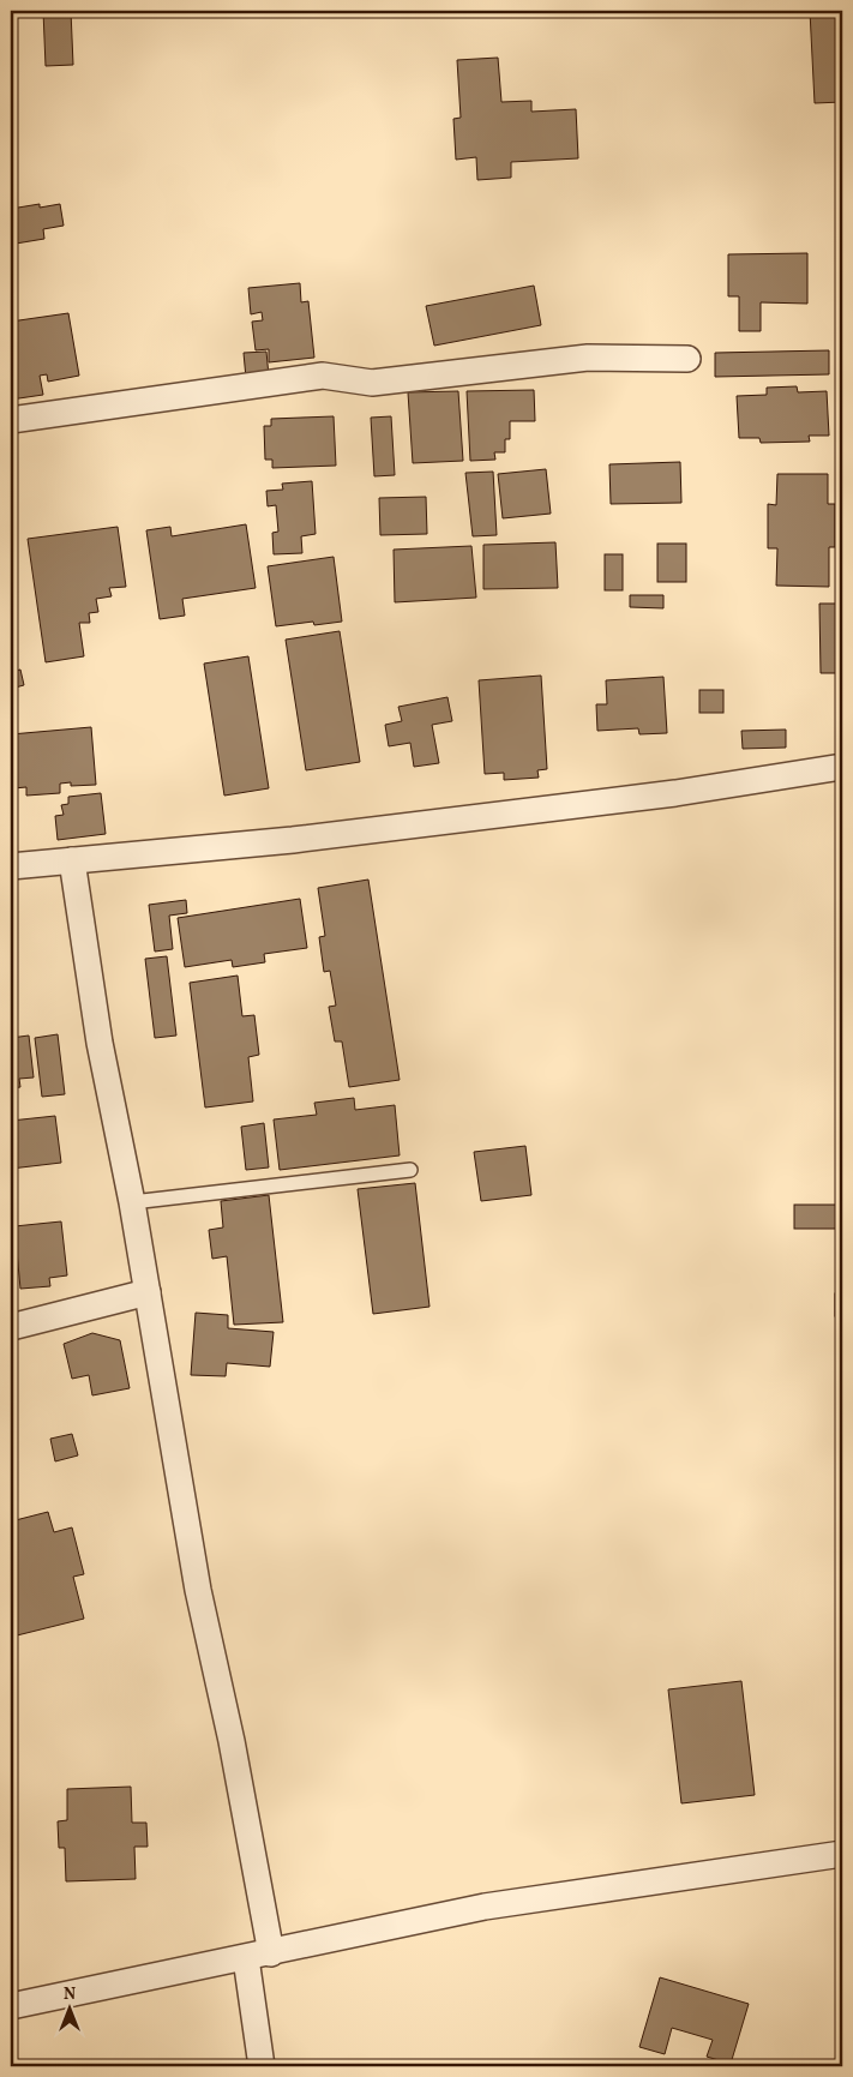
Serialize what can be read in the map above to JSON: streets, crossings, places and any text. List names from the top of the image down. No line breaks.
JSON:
{"north":"top"}
